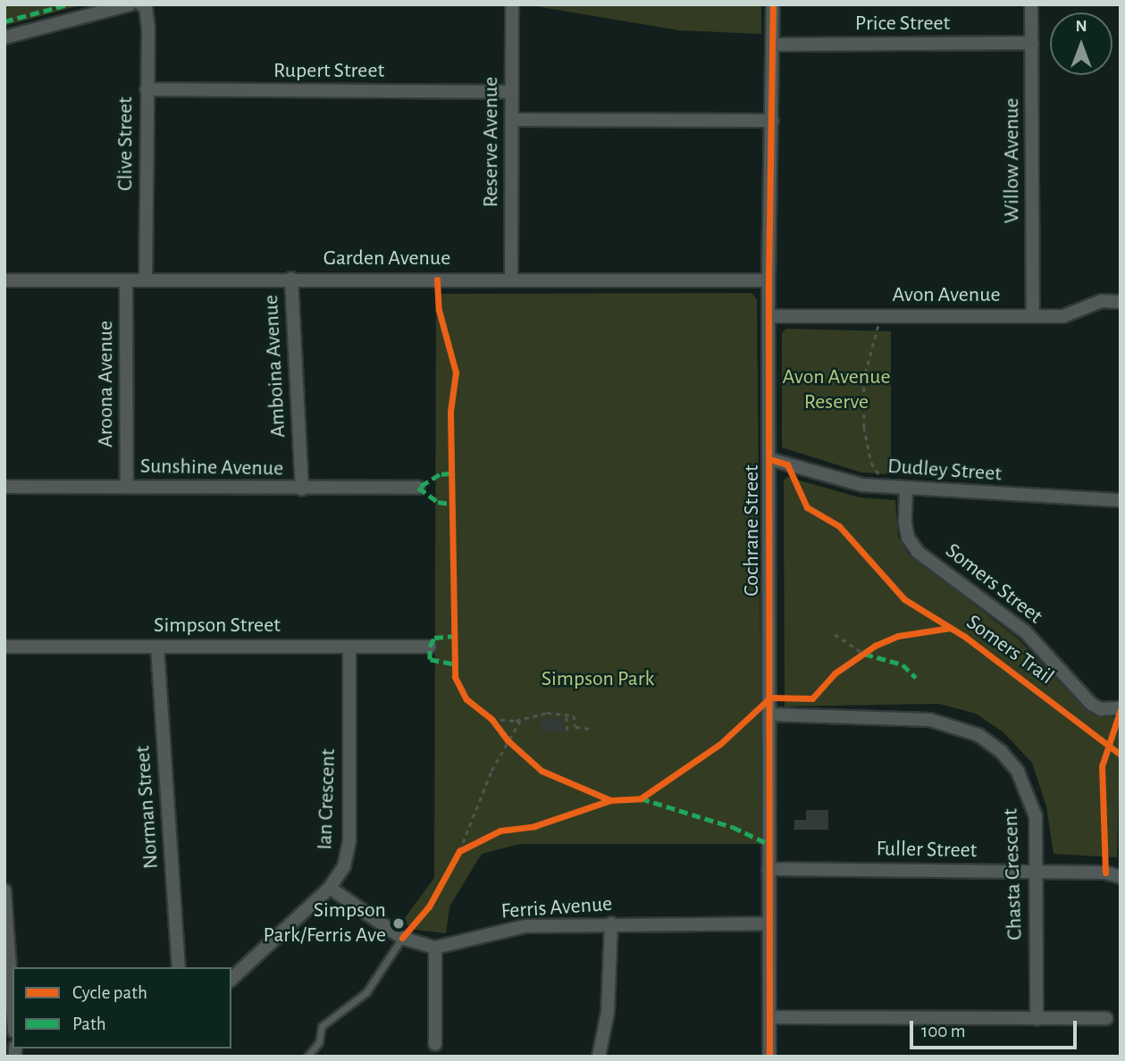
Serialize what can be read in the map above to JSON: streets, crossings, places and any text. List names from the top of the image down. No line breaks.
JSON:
{"streets":{"street":["Price Street","Rupert Street","Reserve Avenue","Clive Street","Willow Avenue","Garden Avenue","Avon Avenue","Amboina Avenue","Aroona Avenue","Sunshine Avenue","Dudley Street","Cochrane Street","Somers Street","Simpson Street","Ian Crescent","Norman Street","Fuller Street","Chasta Crescent","Ferris Avenue"],"cycle path":["Somers Trail"]},"crossings":[["Price Street","Willow Avenue"],["Price Street","Cochrane Street"],["Rupert Street","Reserve Avenue"],["Rupert Street","Clive Street"],["Reserve Avenue","Garden Avenue"],["Clive Street","Garden Avenue"],["Willow Avenue","Avon Avenue"],["Garden Avenue","Amboina Avenue"],["Garden Avenue","Aroona Avenue"],["Garden Avenue","Cochrane Street"],["Avon Avenue","Cochrane Street"],["Amboina Avenue","Sunshine Avenue"],["Aroona Avenue","Sunshine Avenue"],["Dudley Street","Cochrane Street"],["Dudley Street","Somers Street"],["Cochrane Street","Fuller Street"],["Cochrane Street","Chasta Crescent"],["Cochrane Street","Ferris Avenue"],["Simpson Street","Ian Crescent"],["Simpson Street","Norman Street"],["Ian Crescent","Ferris Avenue"],["Fuller Street","Chasta Crescent"]],"parks":["Avon Avenue Reserve","Simpson Park"],"places":["Simpson Park/Ferris Ave"],"legend":["Cycle path","Path"],"scale_bar":"100 m","north":"top"}
